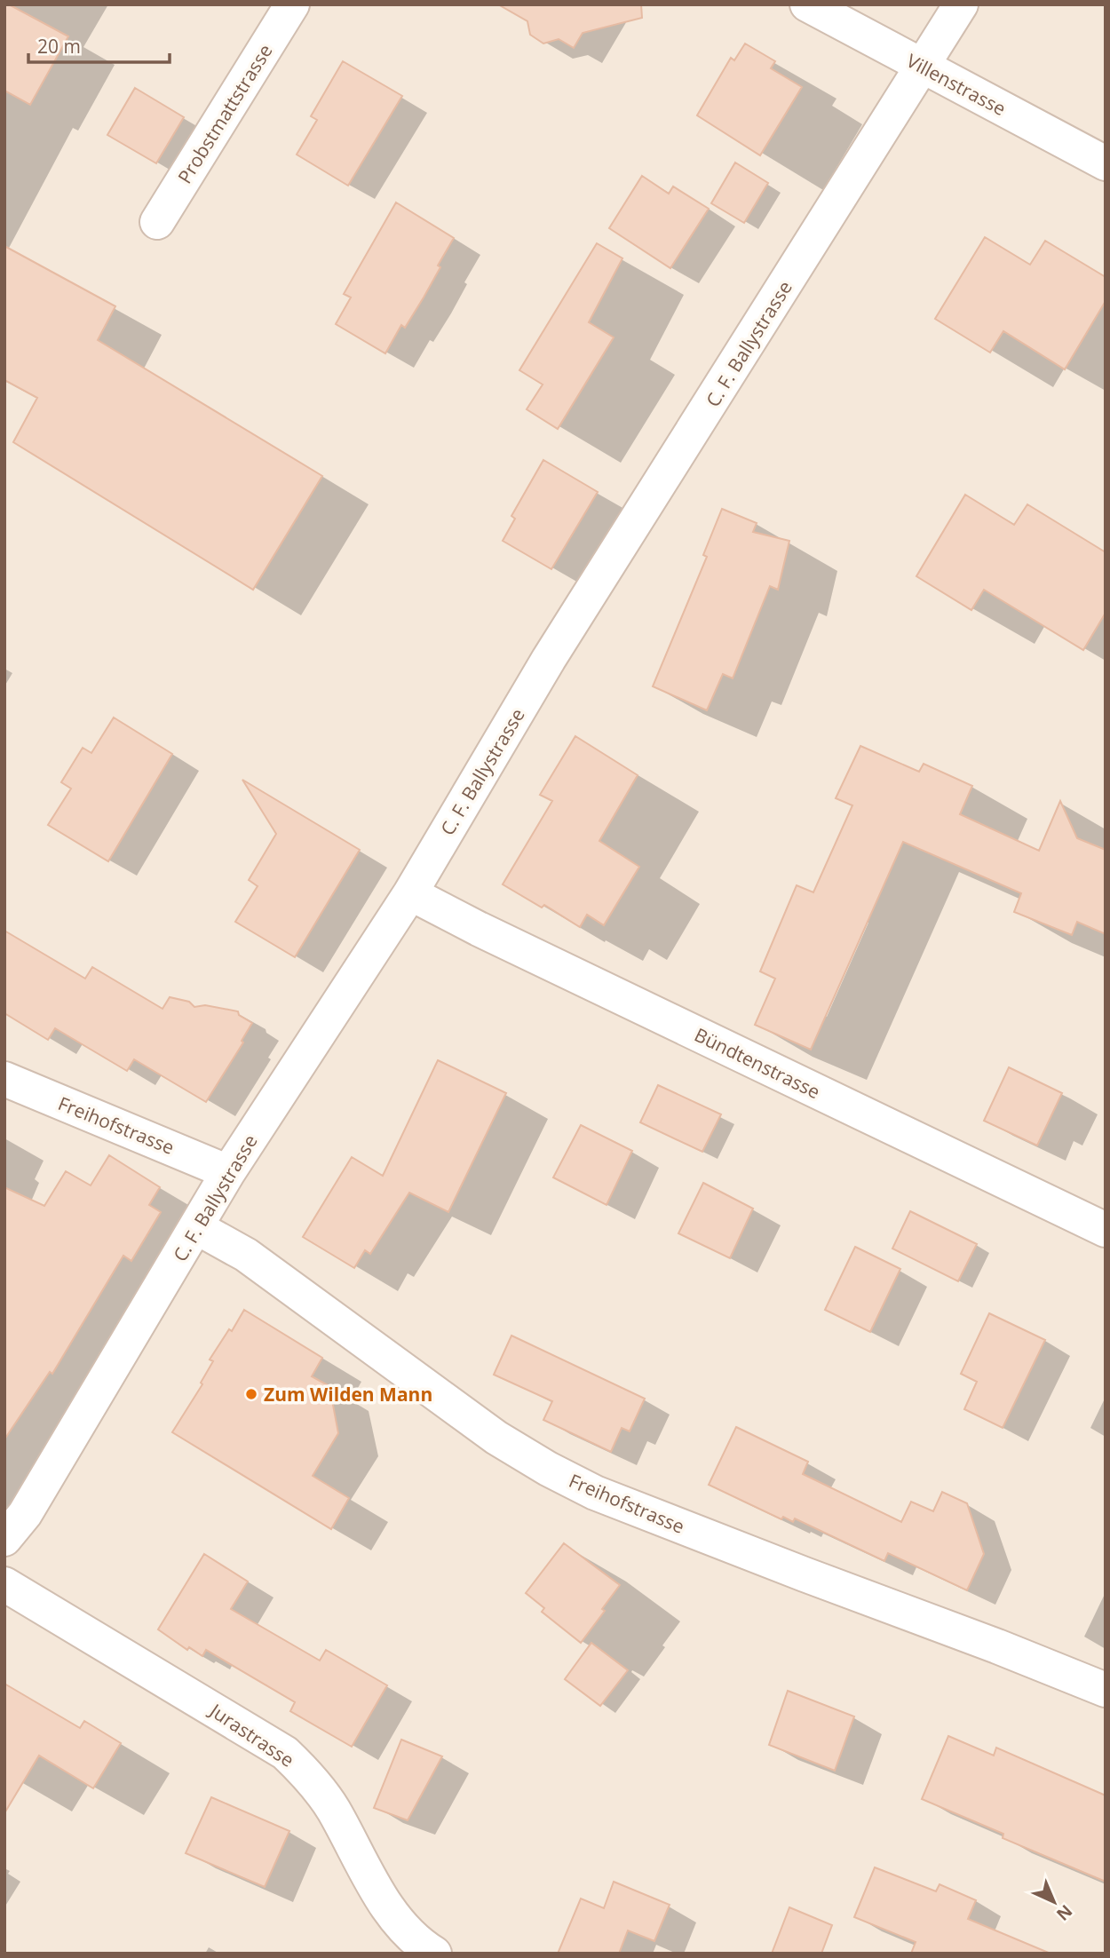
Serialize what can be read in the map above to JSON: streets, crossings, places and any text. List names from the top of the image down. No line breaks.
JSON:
{"streets":{"street":["Villenstrasse","Probstmattstrasse","C. F. Ballystrasse","Bündtenstrasse","Freihofstrasse","Jurastrasse"]},"crossings":[["Villenstrasse","C. F. Ballystrasse"],["C. F. Ballystrasse","Bündtenstrasse"],["C. F. Ballystrasse","Freihofstrasse"]],"places":["Zum Wilden Mann"],"scale_bar":"20 m","north":"bottom right"}
